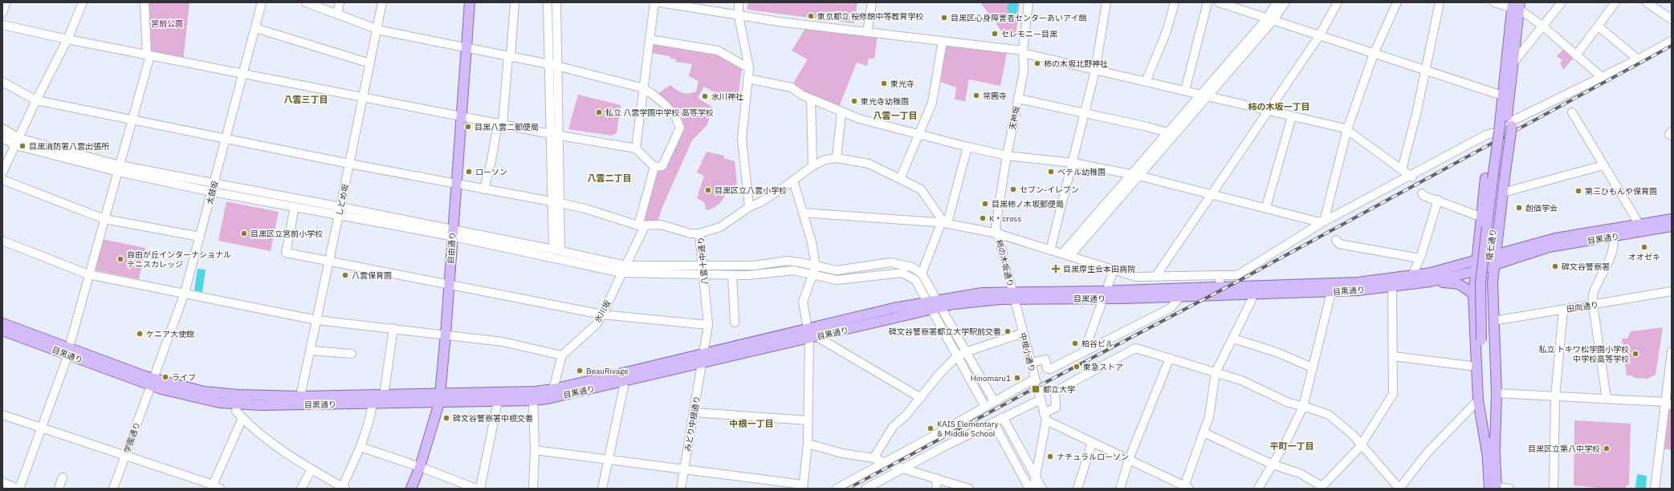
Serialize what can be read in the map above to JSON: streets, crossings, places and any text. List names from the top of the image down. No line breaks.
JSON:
{"streets":{"main road":["目黒通り","環七通り","自由通り"],"street":["天神坂","太鼓坂","しどめ坂","八雲十中通り","柿の木坂通り","田向通り","氷川坂","中根小通り","みどり中根通り","学園通り"]},"crossings":[["天神坂","柿の木坂通り"],["太鼓坂","目黒通り"],["太鼓坂","学園通り"],["しどめ坂","目黒通り"],["目黒通り","自由通り"],["目黒通り","八雲十中通り"],["目黒通り","柿の木坂通り"],["目黒通り","中根小通り"],["目黒通り","みどり中根通り"],["目黒通り","学園通り"],["八雲十中通り","みどり中根通り"],["柿の木坂通り","中根小通り"]],"districts":["八雲三丁目","柿の木坂一丁目","八雲一丁目","八雲二丁目","中根一丁目","平町一丁目"],"parks":["宮前公園"],"places":{"other":["東京都立 桜修館中等教育学校","目黒区心身障害者センターあいアイ館","セレモニー目黒","柿の木坂北野神社","東光寺","常圓寺","氷川神社","東光寺幼稚園","私立 八雲学園中学校 高等学校","目黒八雲二郵便局","目黒消防署八雲出張所","ローソン","ベテル幼稚園","セブン-イレブン","目黒区立八雲小学校","第三ひもんや保育園","目黒柿ノ木坂郵便局","創価学会","K・cross","目黒区立宮前小学校","オオゼキ","自由が丘インターナショナル テニスカレッジ","碑文谷警察署","八雲保育園","碑文谷警察署都立大学駅前交番","ケニア大使館","粕谷ビル","私立 トキワ松学園小学校 中学校高等学校","東急ストア","BeauRivage","ライフ","Hinomaru1","碑文谷警察署中根交番","KAIS Elementary & Middle School","目黒区立第八中学校","ナチュラルローソン"],"health":["目黒厚生会本田病院"],"transit":["都立大学"]}}
